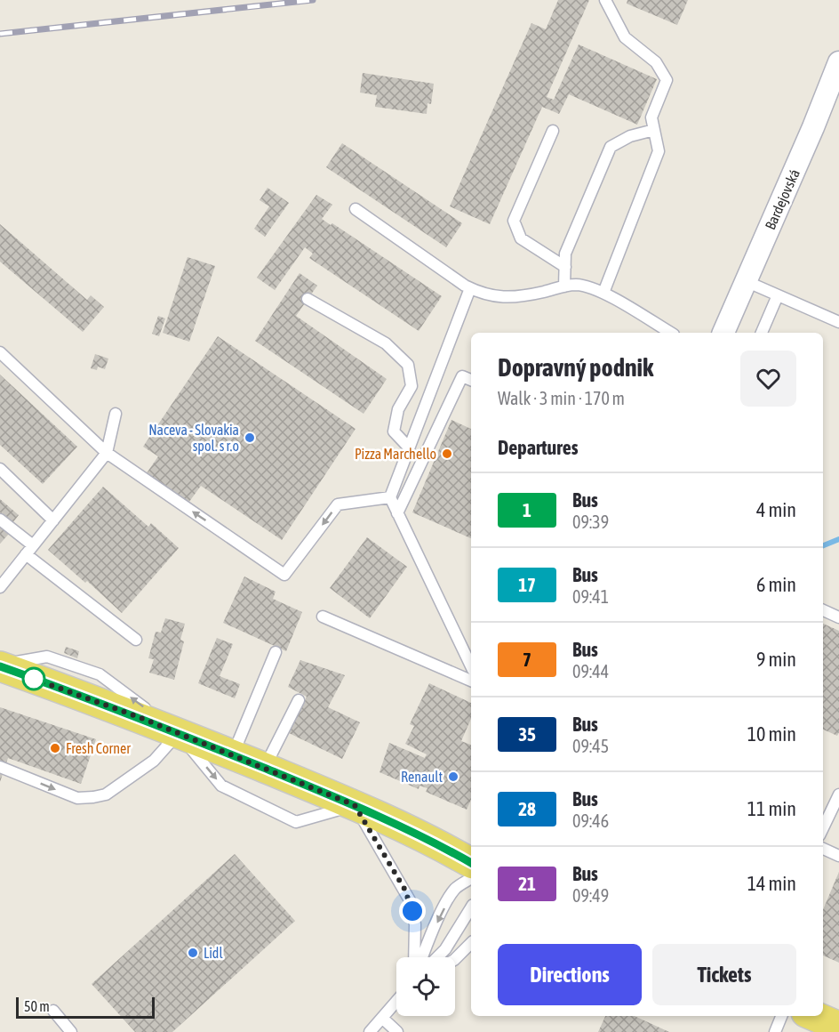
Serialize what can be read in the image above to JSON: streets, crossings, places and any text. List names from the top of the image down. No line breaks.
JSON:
{"streets":{"street":["Bardejovská"]},"places":["Naceva - Slovakia spol. s r.o","Pizza Marchello","Fresh Corner","Renault","Lidl"],"lines":["bus line 1"],"scale_bar":"50 m","page":{"heading":[["Dopravný podnik","Walk · 3 min · 170 m"],"Departures"],"list":[{"mark":"1","name":"Bus","note":"09:39","value":"4 min"},{"mark":"17","name":"Bus","note":"09:41","value":"6 min"},{"mark":"7","name":"Bus","note":"09:44","value":"9 min"},{"mark":"35","name":"Bus","note":"09:45","value":"10 min"},{"mark":"28","name":"Bus","note":"09:46","value":"11 min"},{"mark":"21","name":"Bus","note":"09:49","value":"14 min"}],"buttons":["Directions","Tickets"],"scale":"50 m"}}
